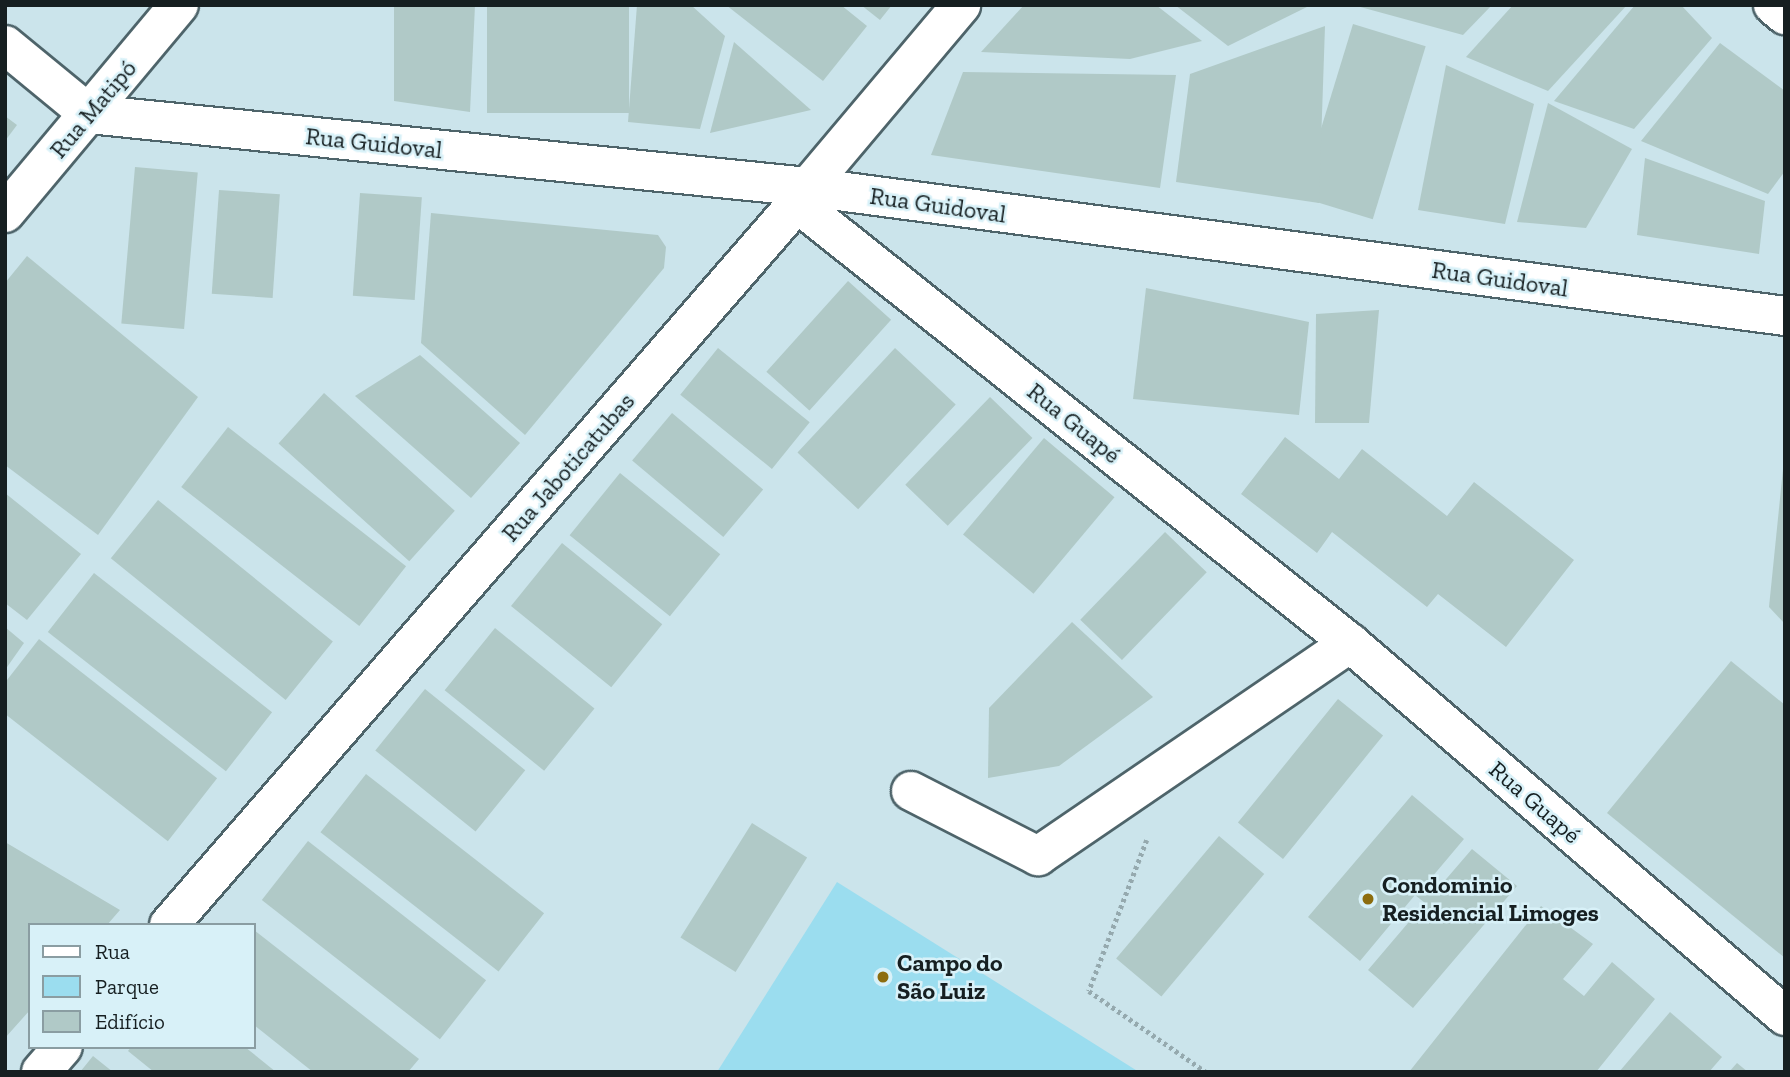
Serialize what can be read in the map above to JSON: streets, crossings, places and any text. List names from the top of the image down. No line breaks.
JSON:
{"streets":{"street":["Rua Matipó","Rua Guidoval","Rua Guapé","Rua Jaboticatubas"]},"crossings":[["Rua Matipó","Rua Guidoval"],["Rua Guidoval","Rua Guapé"],["Rua Guidoval","Rua Jaboticatubas"],["Rua Guapé","Rua Jaboticatubas"]],"places":["Condominio Residencial Limoges","Campo do São Luiz"],"legend":["Rua","Parque","Edifício"]}
